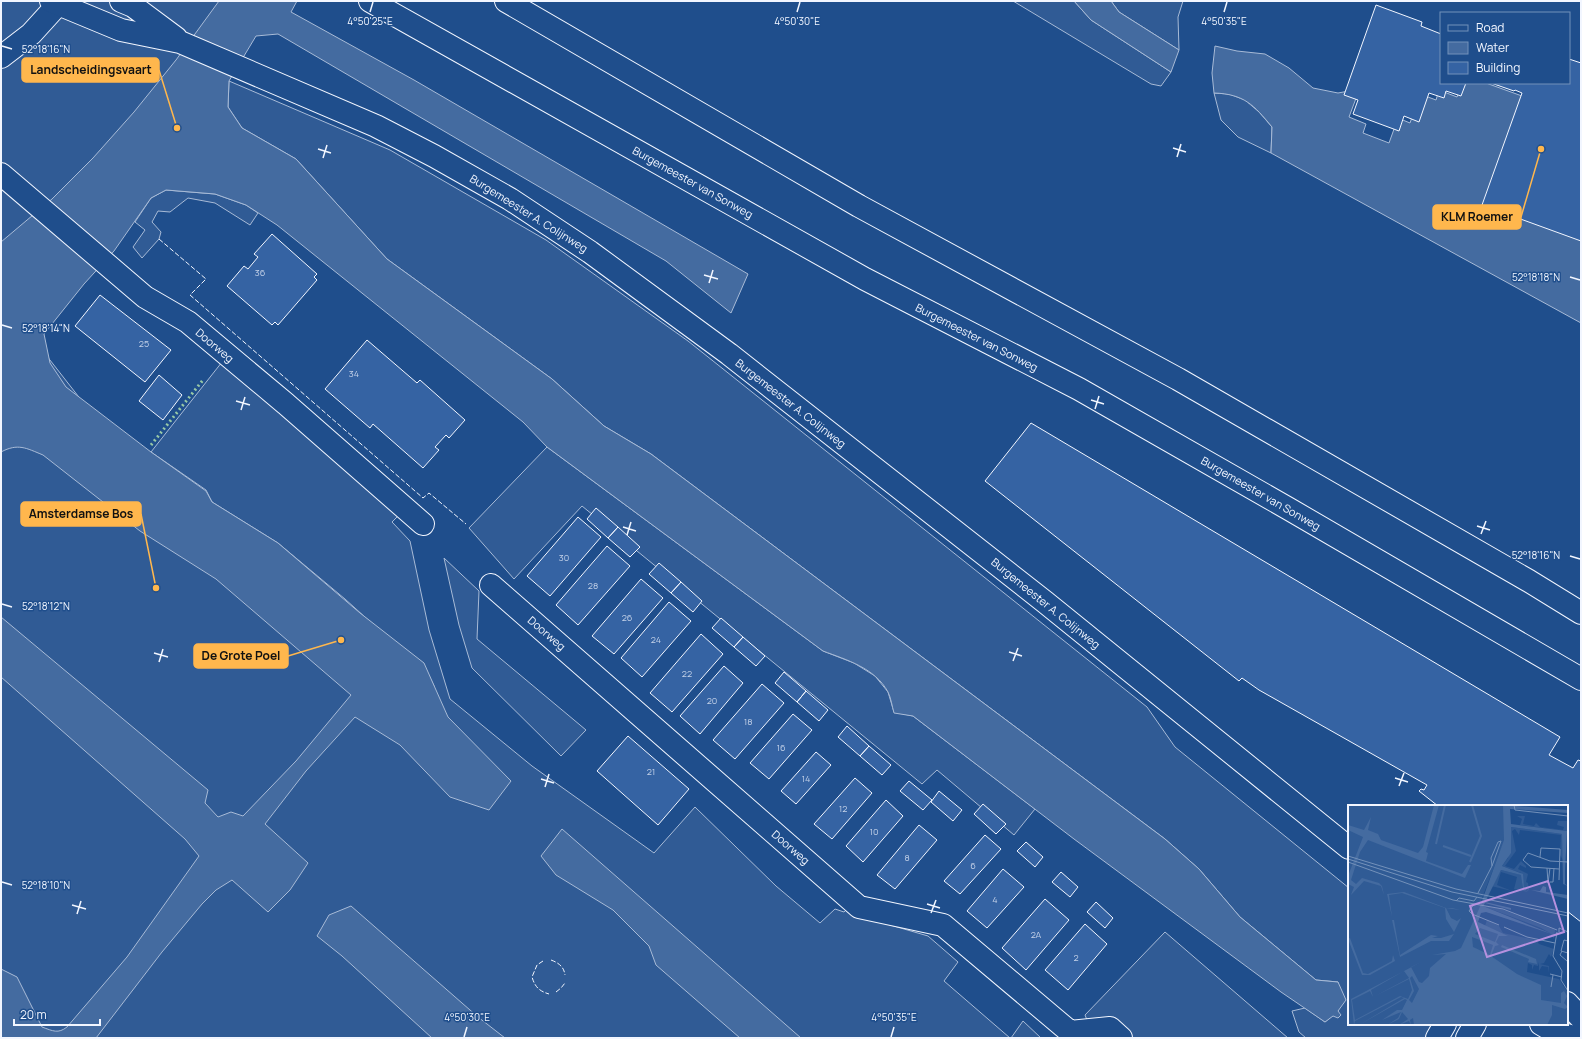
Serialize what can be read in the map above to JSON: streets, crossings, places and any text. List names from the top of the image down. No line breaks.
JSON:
{"streets":{"main road":["Burgemeester van Sonweg","Burgemeester A. Colijnweg","Doorweg"]},"places":["Landscheidingsvaart","KLM Roemer","Amsterdamse Bos","De Grote Poel"],"house_numbers":["36","25","34","30","28","26","24","22","20","18","16","21","14","12","10","8","6","4","2A","2"],"legend":["Road","Water","Building"],"scale_bar":"20 m","coordinates":["4°50'25\"E","4°50'30\"E","4°50'35\"E","52°18'16\"N","52°18'18\"N","52°18'14\"N","52°18'12\"N","52°18'10\"N"]}
